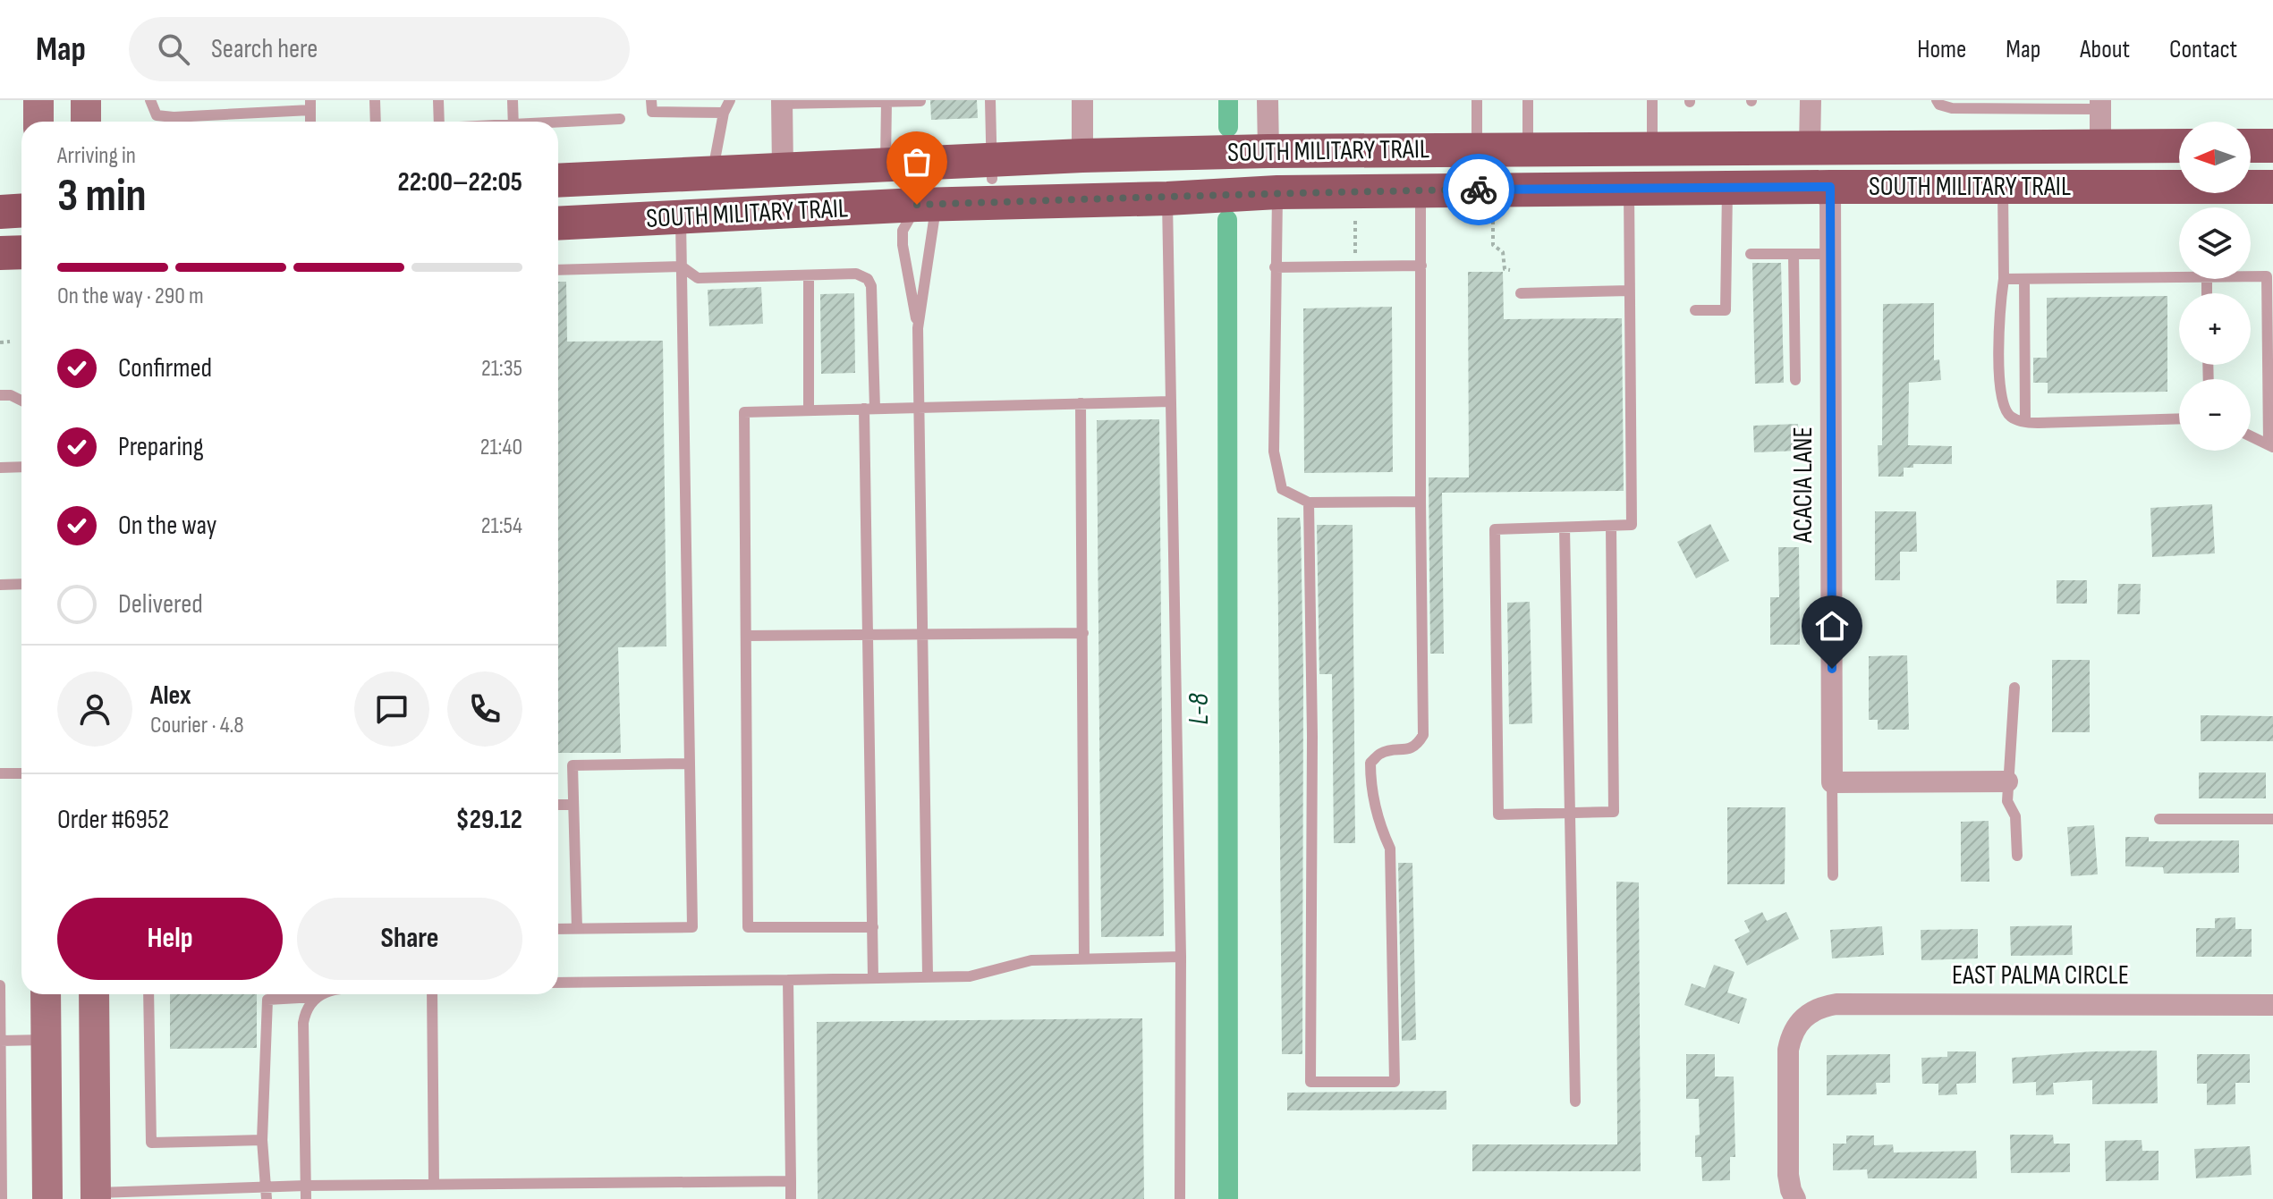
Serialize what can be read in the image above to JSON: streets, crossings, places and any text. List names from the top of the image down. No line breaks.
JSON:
{"streets":{"main road":["SOUTH MILITARY TRAIL"],"street":["ACACIA LANE","EAST PALMA CIRCLE"]},"crossings":[["SOUTH MILITARY TRAIL","ACACIA LANE"]],"water":["L-8"],"north":"left","page":{"header":"Map","search":"Search here","nav":["Home","Map","About","Contact"],"map_buttons":["+","−"],"heading":["3 min","Arriving in","22:00–22:05"],"panel":["Alex","Courier · 4.8","Order #6952","$29.12"],"bar":"On the way · 290 m","list":[["Confirmed","21:35"],["Preparing","21:40"],["On the way","21:54"],"Delivered"],"buttons":["Help","Share"]}}
